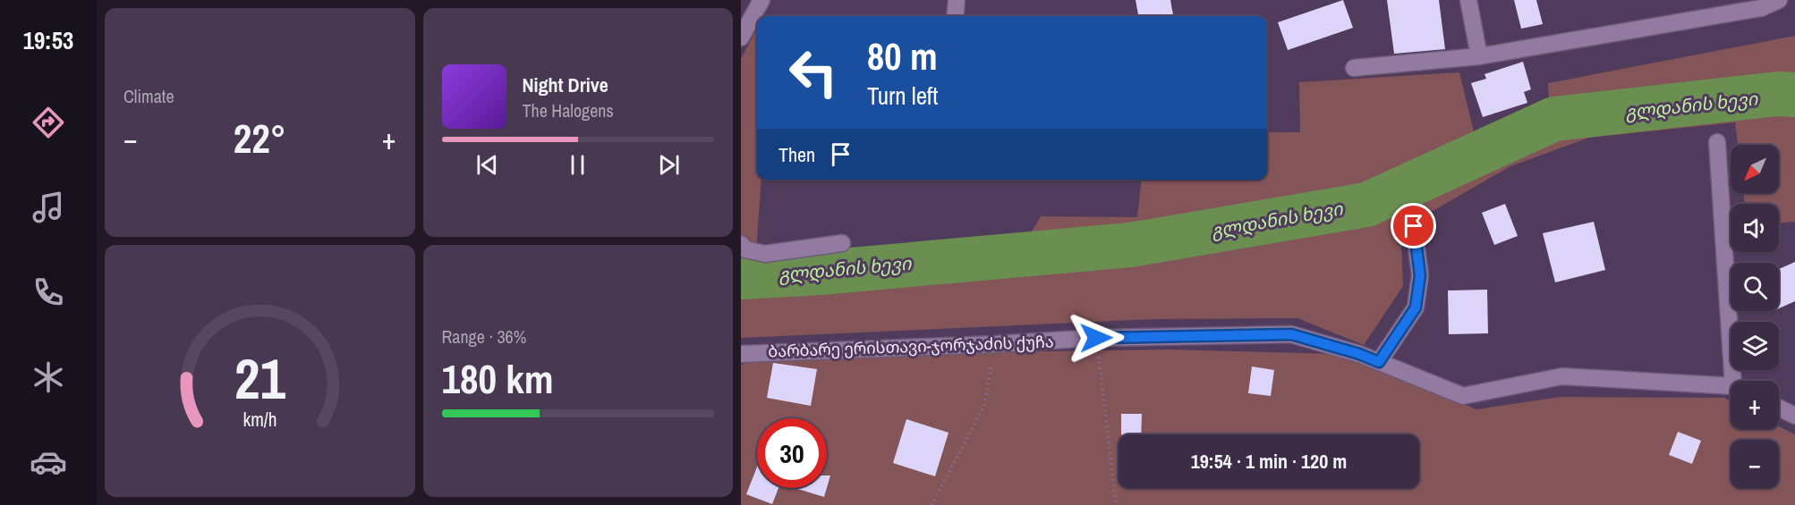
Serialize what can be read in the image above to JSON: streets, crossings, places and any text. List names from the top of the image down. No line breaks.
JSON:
{"streets":{"street":["ბარბარე ერისთავი-ჯორჯაძის ქუჩა"]},"water":["გლდანის ხევი"],"north":"bottom left","page":{"tabs":"19:53","tile":["Climate",["Range · 36%","180 km"]],"turn":["80 m","Turn left"],"song":["Night Drive","The Halogens"],"heat":["−","22°","+"],"then":"Then","map_buttons":["+","−"],"limit":"30","trip":"19:54 · 1 min · 120 m","gauge":["21","km/h"]}}
